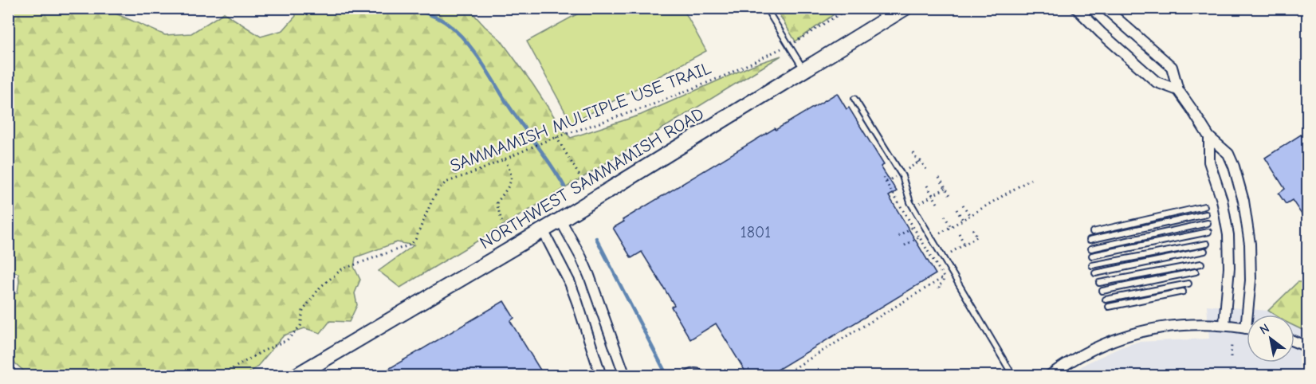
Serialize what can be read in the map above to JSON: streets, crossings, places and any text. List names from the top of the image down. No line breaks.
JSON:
{"streets":{"main road":["NORTHWEST SAMMAMISH ROAD"],"path":["SAMMAMISH MULTIPLE USE TRAIL"]},"house_numbers":["1801"],"north":"top left"}
